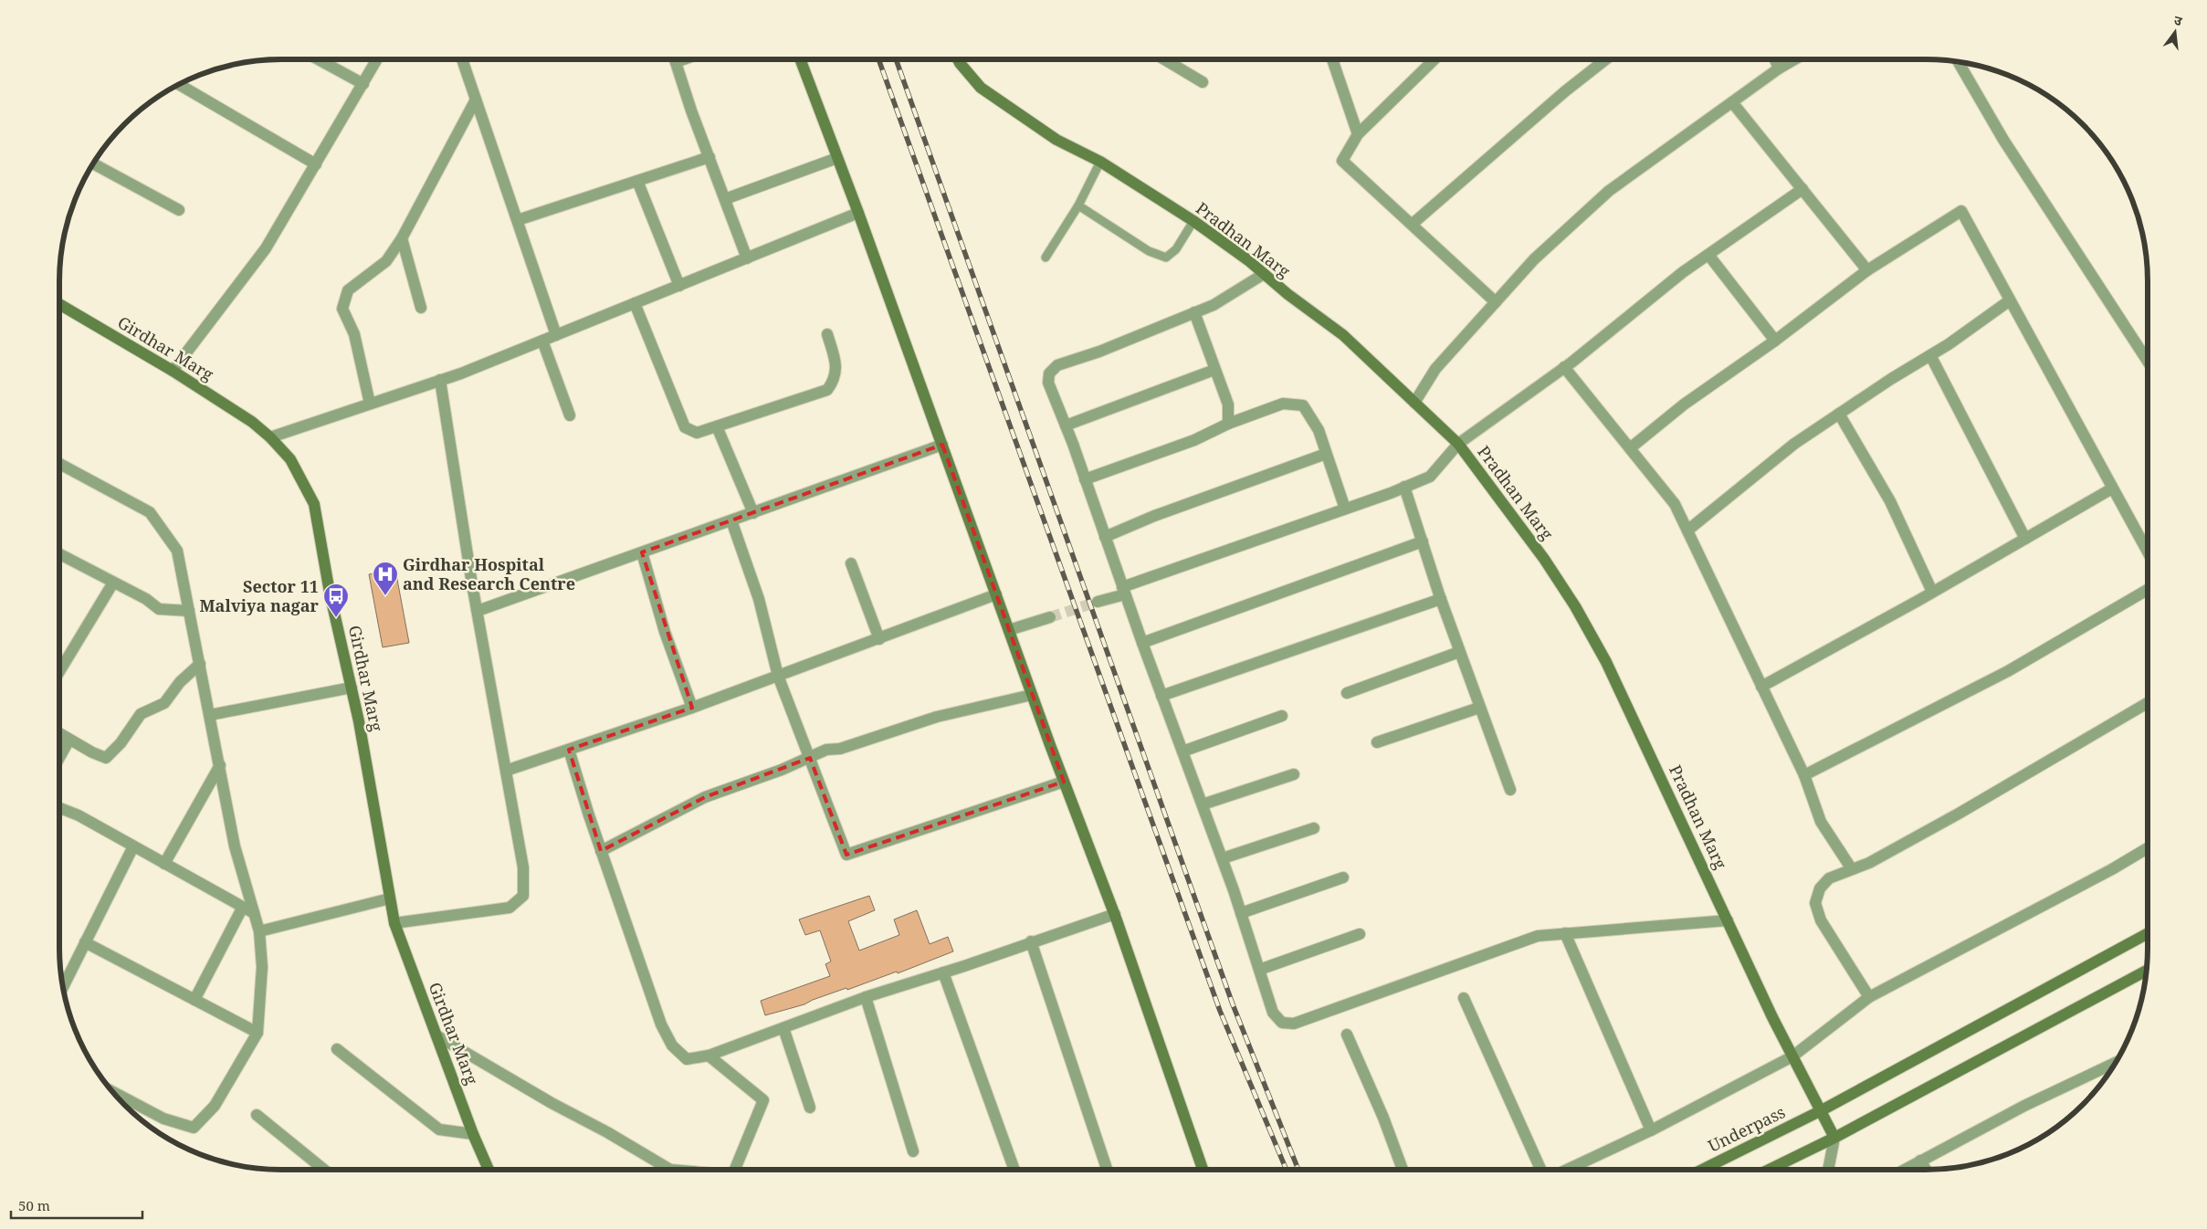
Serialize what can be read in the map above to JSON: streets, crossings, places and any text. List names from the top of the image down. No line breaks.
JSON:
{"streets":{"street":["Pradhan Marg","Girdhar Marg","Underpass"]},"crossings":[["Pradhan Marg","Underpass"]],"places":{"hospital":["Girdhar Hospital and Research Centre"],"bus stop":["Sector 11 Malviya nagar"]},"scale_bar":"50 m","north":"top"}
